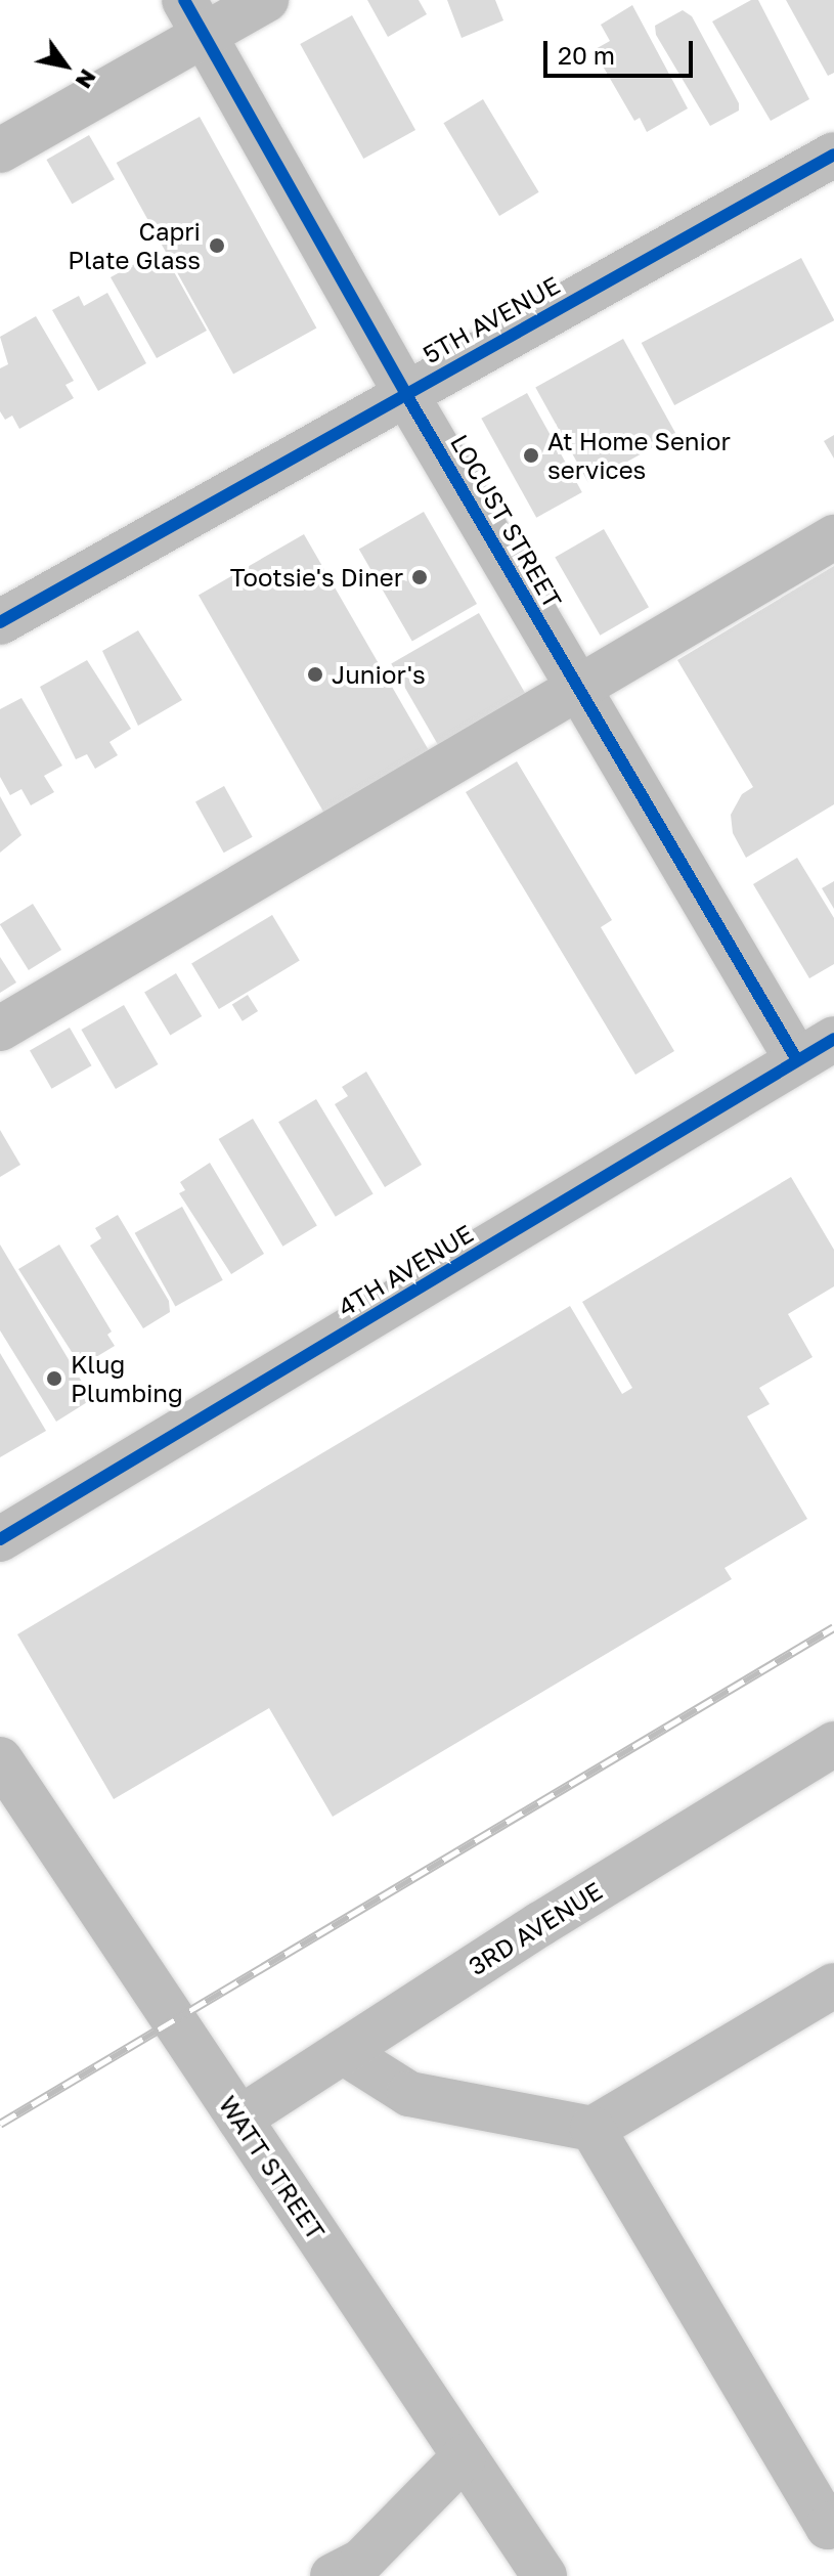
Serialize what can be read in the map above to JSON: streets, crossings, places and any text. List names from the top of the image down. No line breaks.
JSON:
{"streets":{"street":["5TH AVENUE","LOCUST STREET","4TH AVENUE","3RD AVENUE","WATT STREET"]},"crossings":[["5TH AVENUE","LOCUST STREET"],["LOCUST STREET","4TH AVENUE"],["3RD AVENUE","WATT STREET"]],"places":["Capri Plate Glass","At Home Senior services","Tootsie's Diner","Junior's","Klug Plumbing"],"scale_bar":"20 m","north":"bottom right"}
